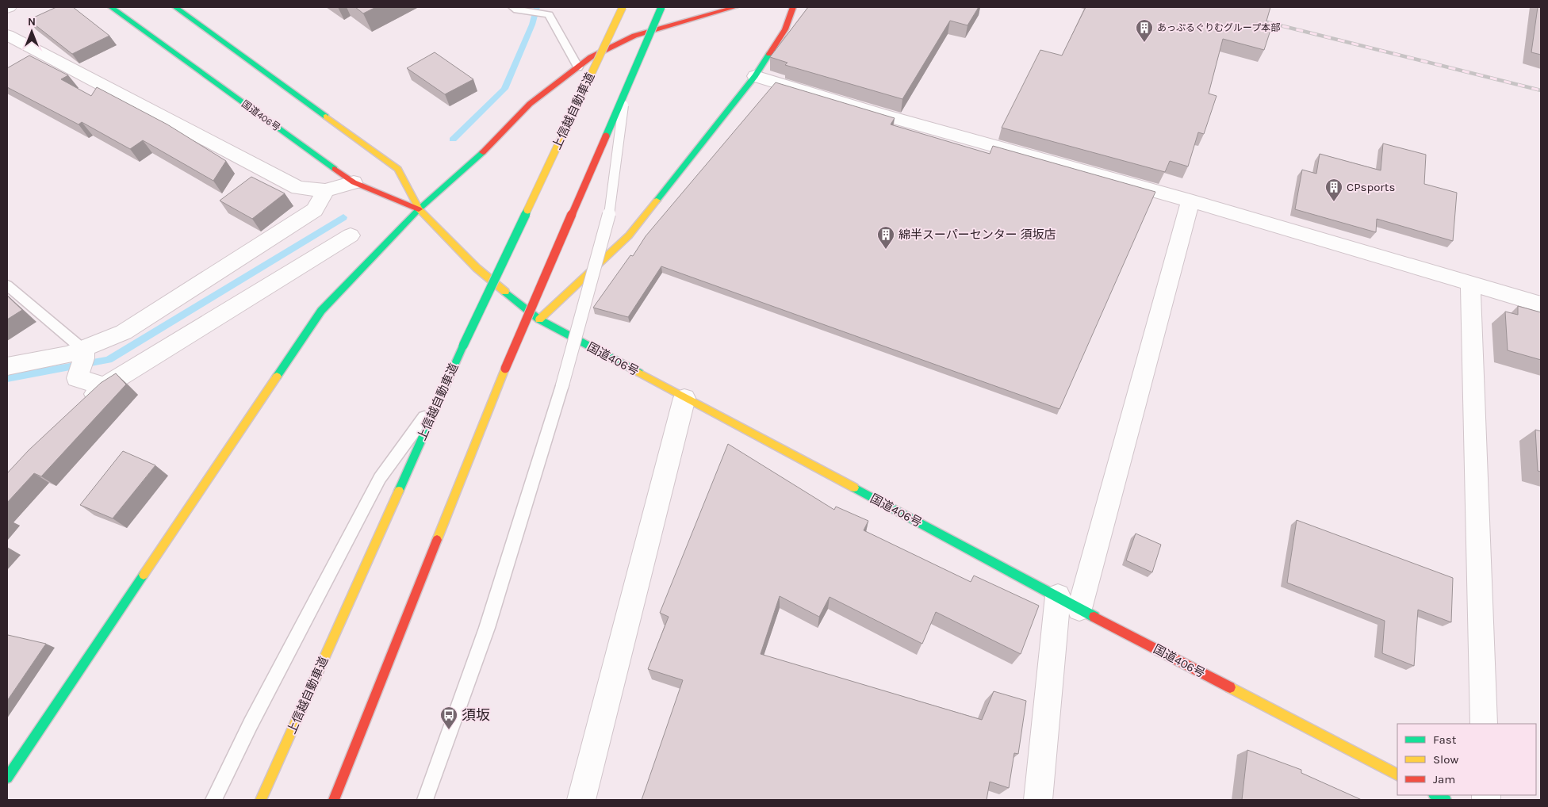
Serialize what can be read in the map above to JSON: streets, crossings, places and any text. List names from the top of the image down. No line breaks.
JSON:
{"streets":{"main road":["上信越自動車道","国道406号"]},"places":{"building":["あっぷるぐりむグループ本部","CPsports","綿半スーパーセンター 須坂店"],"bus stop":["須坂"]},"legend":["Fast","Slow","Jam"],"north":"top"}
